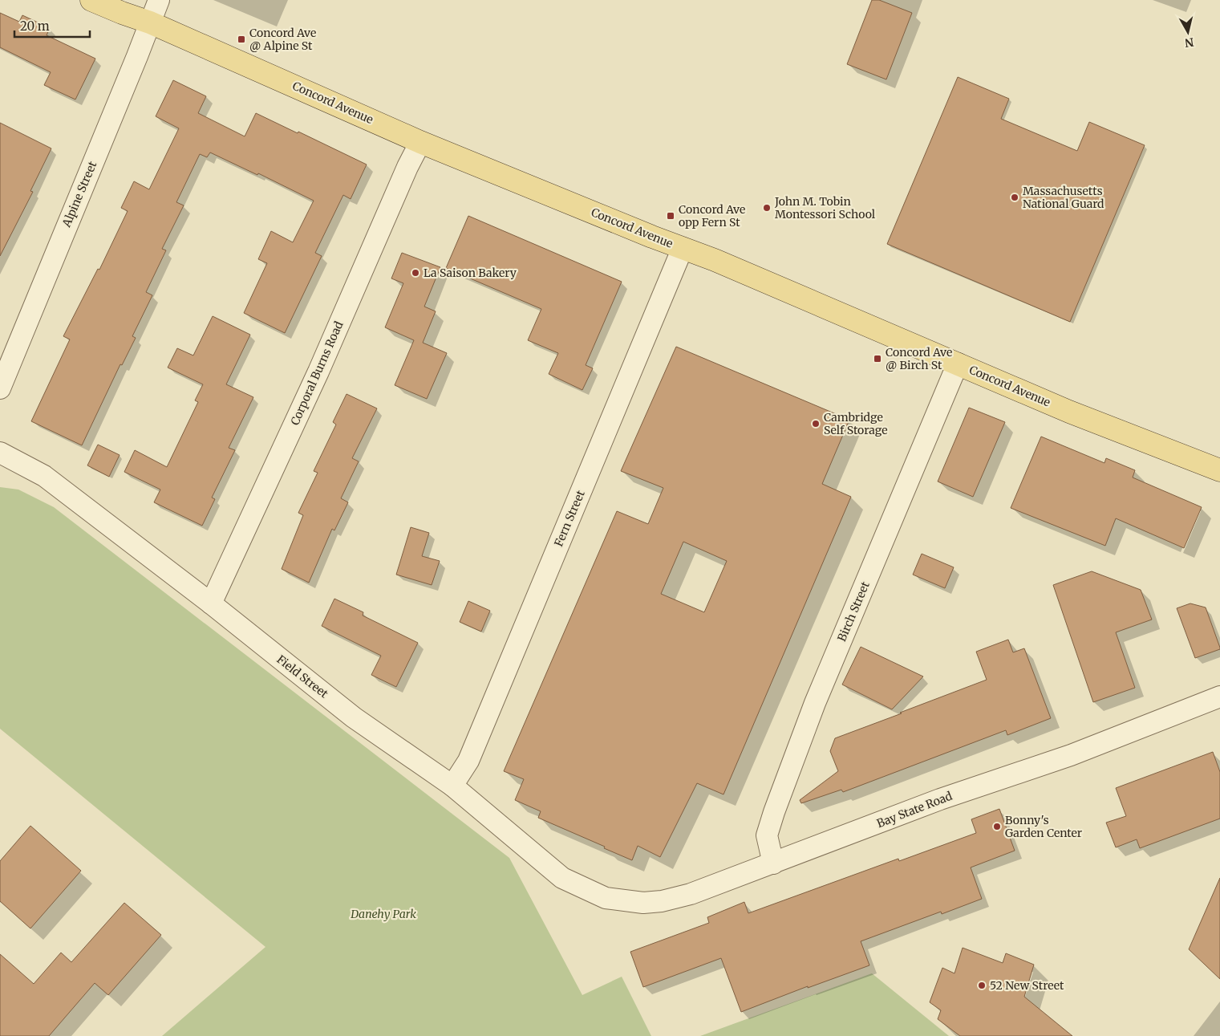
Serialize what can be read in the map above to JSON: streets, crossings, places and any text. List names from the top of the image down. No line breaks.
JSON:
{"streets":{"main road":["Concord Avenue"],"street":["Alpine Street","Corporal Burns Road","Fern Street","Birch Street","Field Street","Bay State Road"]},"crossings":[["Concord Avenue","Alpine Street"],["Concord Avenue","Corporal Burns Road"],["Concord Avenue","Fern Street"],["Concord Avenue","Birch Street"],["Corporal Burns Road","Field Street"],["Fern Street","Field Street"],["Birch Street","Bay State Road"],["Field Street","Bay State Road"]],"parks":["Danehy Park"],"places":{"transit":["Concord Ave @ Alpine St","Concord Ave opp Fern St","Concord Ave @ Birch St"],"other":["Massachusetts National Guard","John M. Tobin Montessori School","La Saison Bakery","Cambridge Self Storage","Bonny's Garden Center","52 New Street"]},"scale_bar":"20 m","north":"bottom"}
